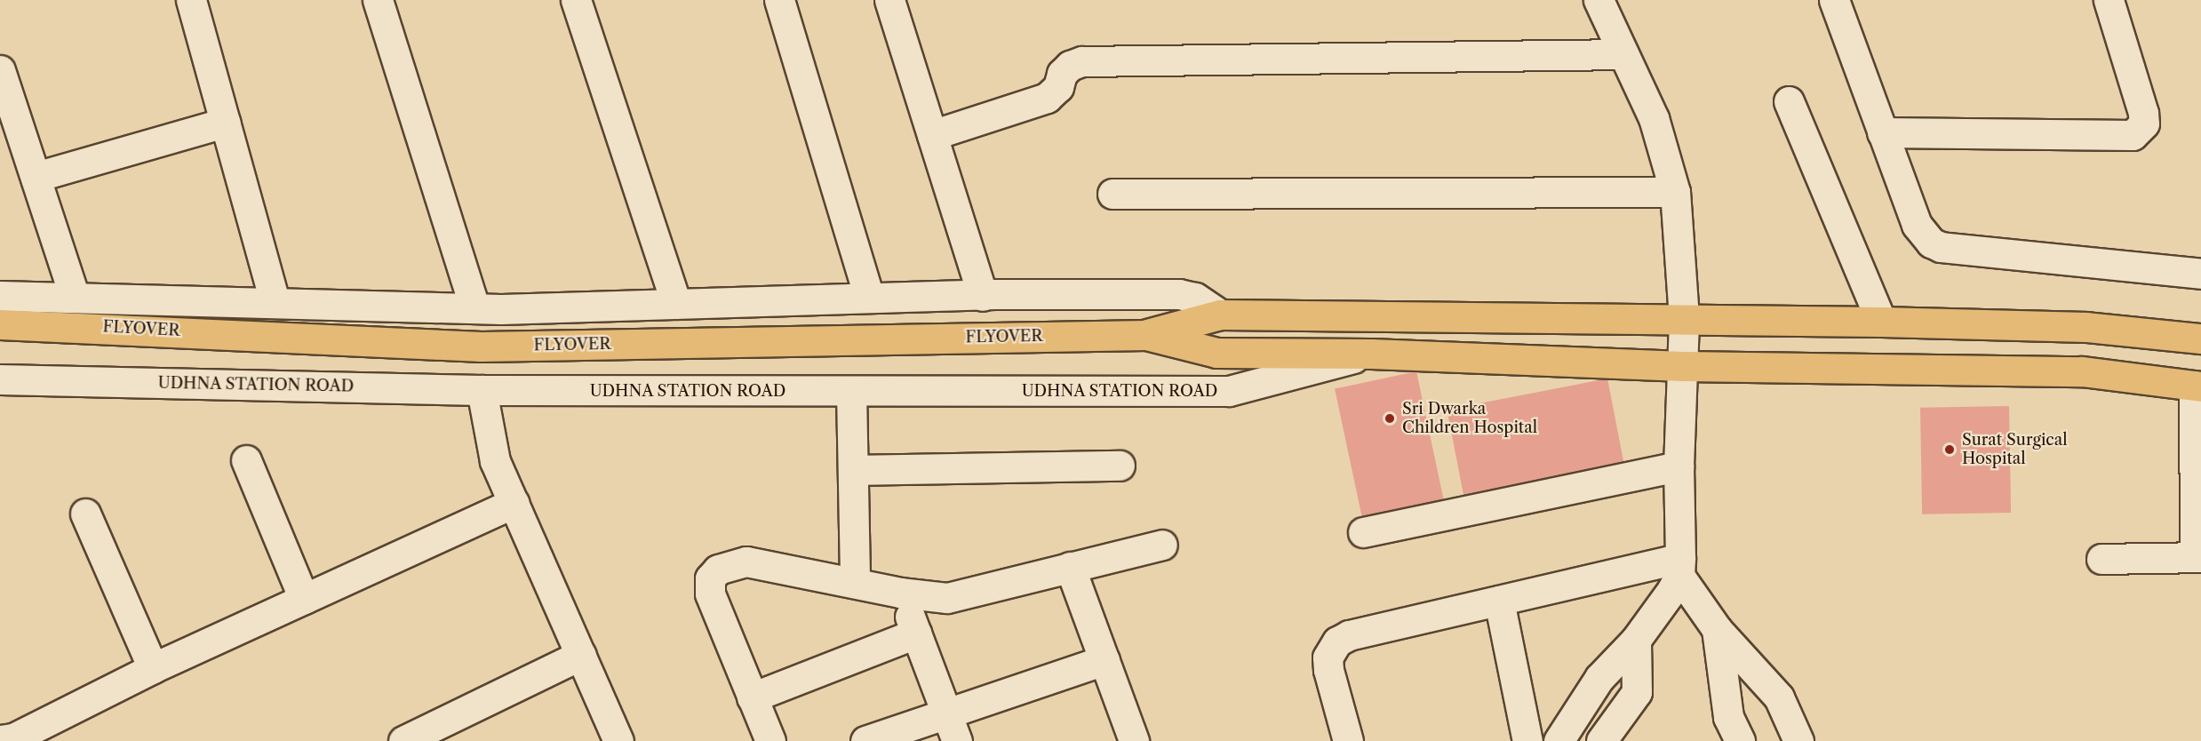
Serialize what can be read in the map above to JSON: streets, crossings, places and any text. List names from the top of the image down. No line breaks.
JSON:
{"streets":{"main road":["FLYOVER"],"street":["UDHNA STATION ROAD"]},"places":["Sri Dwarka Children Hospital","Surat Surgical Hospital"]}
